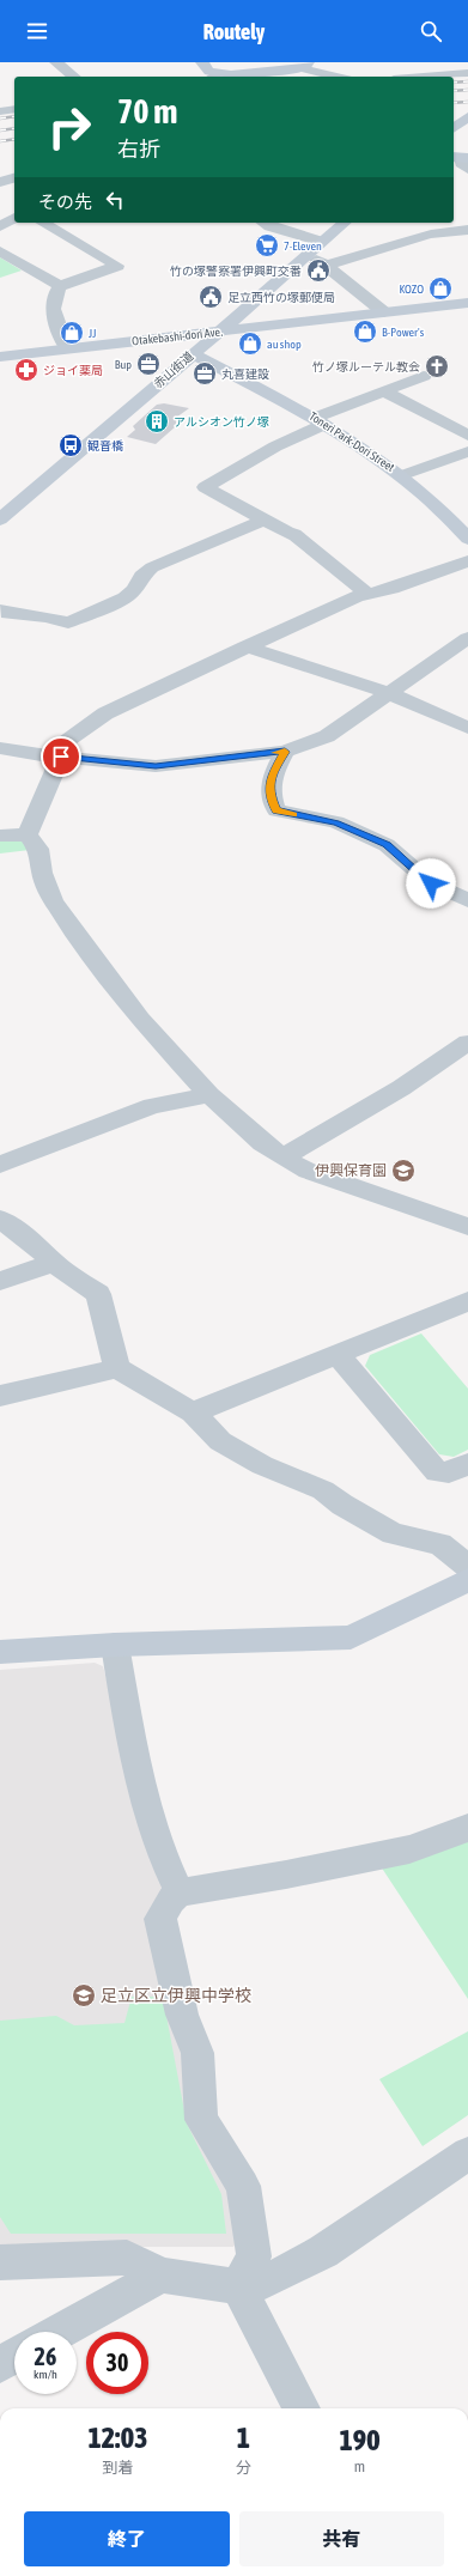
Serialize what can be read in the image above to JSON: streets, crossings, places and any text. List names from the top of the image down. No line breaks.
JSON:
{"streets":{"street":["Otakebashi-dori Ave.","赤山街道","Toneri Park-Dori Street"]},"crossings":[["Otakebashi-dori Ave.","赤山街道"],["赤山街道","Toneri Park-Dori Street"]],"places":{"supermarket":["7-Eleven"],"public building":["竹の塚警察署伊興町交番","足立西竹の塚郵便局"],"shop":["KOZO","B-Power's","JJ","au shop"],"office":["Bup","丸喜建設"],"church":["竹ノ塚ルーテル教会"],"pharmacy":["ジョイ薬局"],"building":["アルシオン竹ノ塚"],"bus stop":["観音橋"],"school or university":["伊興保育園","足立区立伊興中学校"]},"page":{"header":"Routely","turn":["70 m","右折"],"then":"その先","speed":"26 km/h","limit":"30","eta":["12:03","到着","1","分","190","m"],"buttons":["終了","共有"]}}
